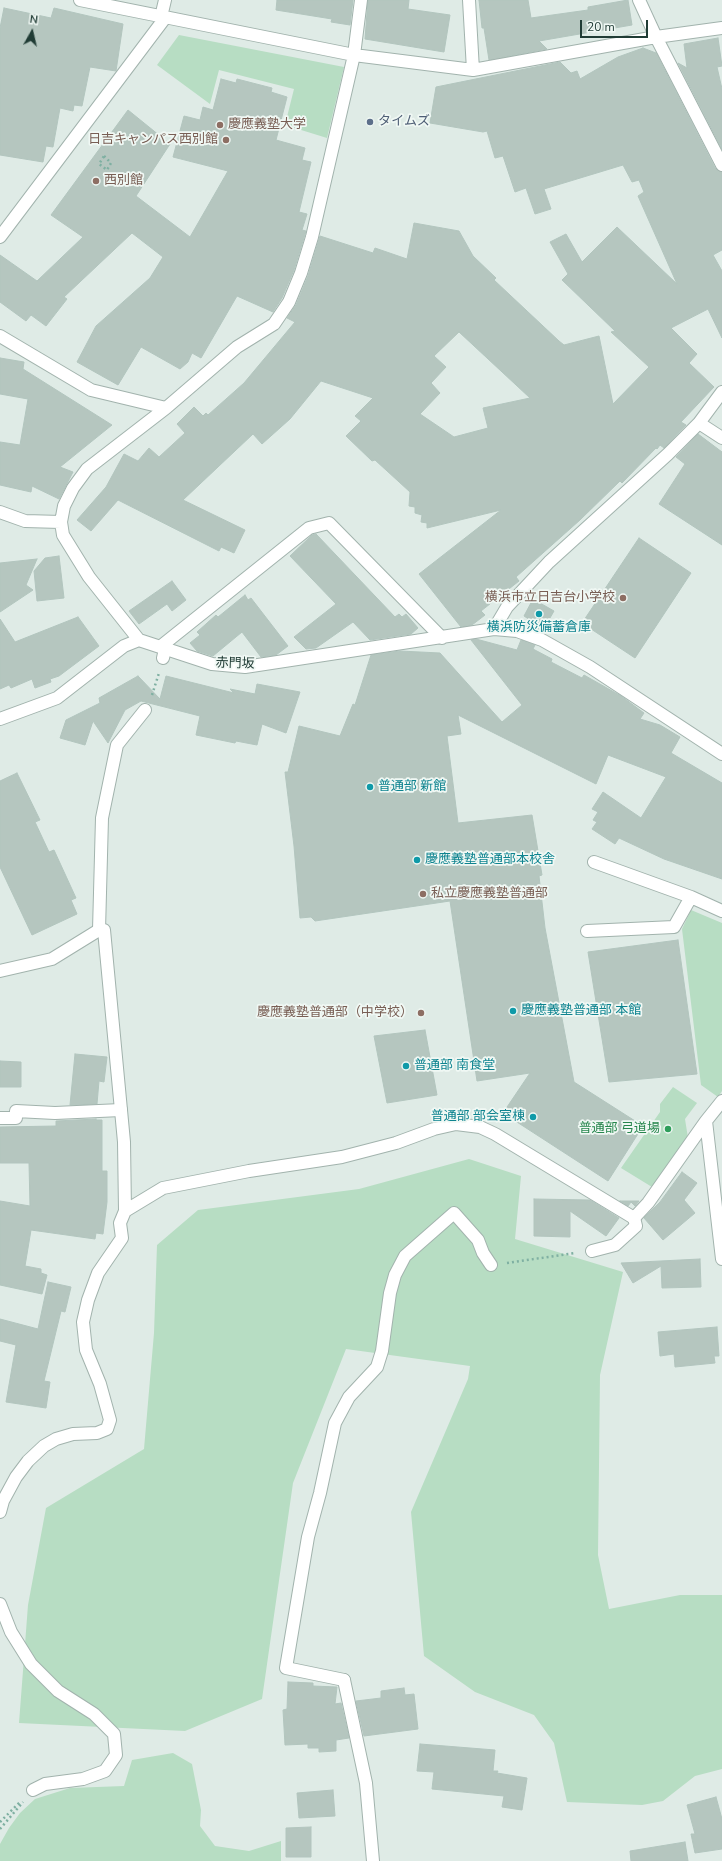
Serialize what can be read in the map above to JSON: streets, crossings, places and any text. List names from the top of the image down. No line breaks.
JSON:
{"streets":{"street":["赤門坂"]},"places":["タイムズ","慶應義塾大学","日吉キャンパス西別館","西別館","横浜市立日吉台小学校","横浜防災備蓄倉庫","普通部 新館","慶應義塾普通部本校舎","私立慶應義塾普通部","慶應義塾普通部 本館","慶應義塾普通部（中学校）","普通部 南食堂","普通部 部会室棟","普通部 弓道場"],"scale_bar":"20 m","north":"top"}
